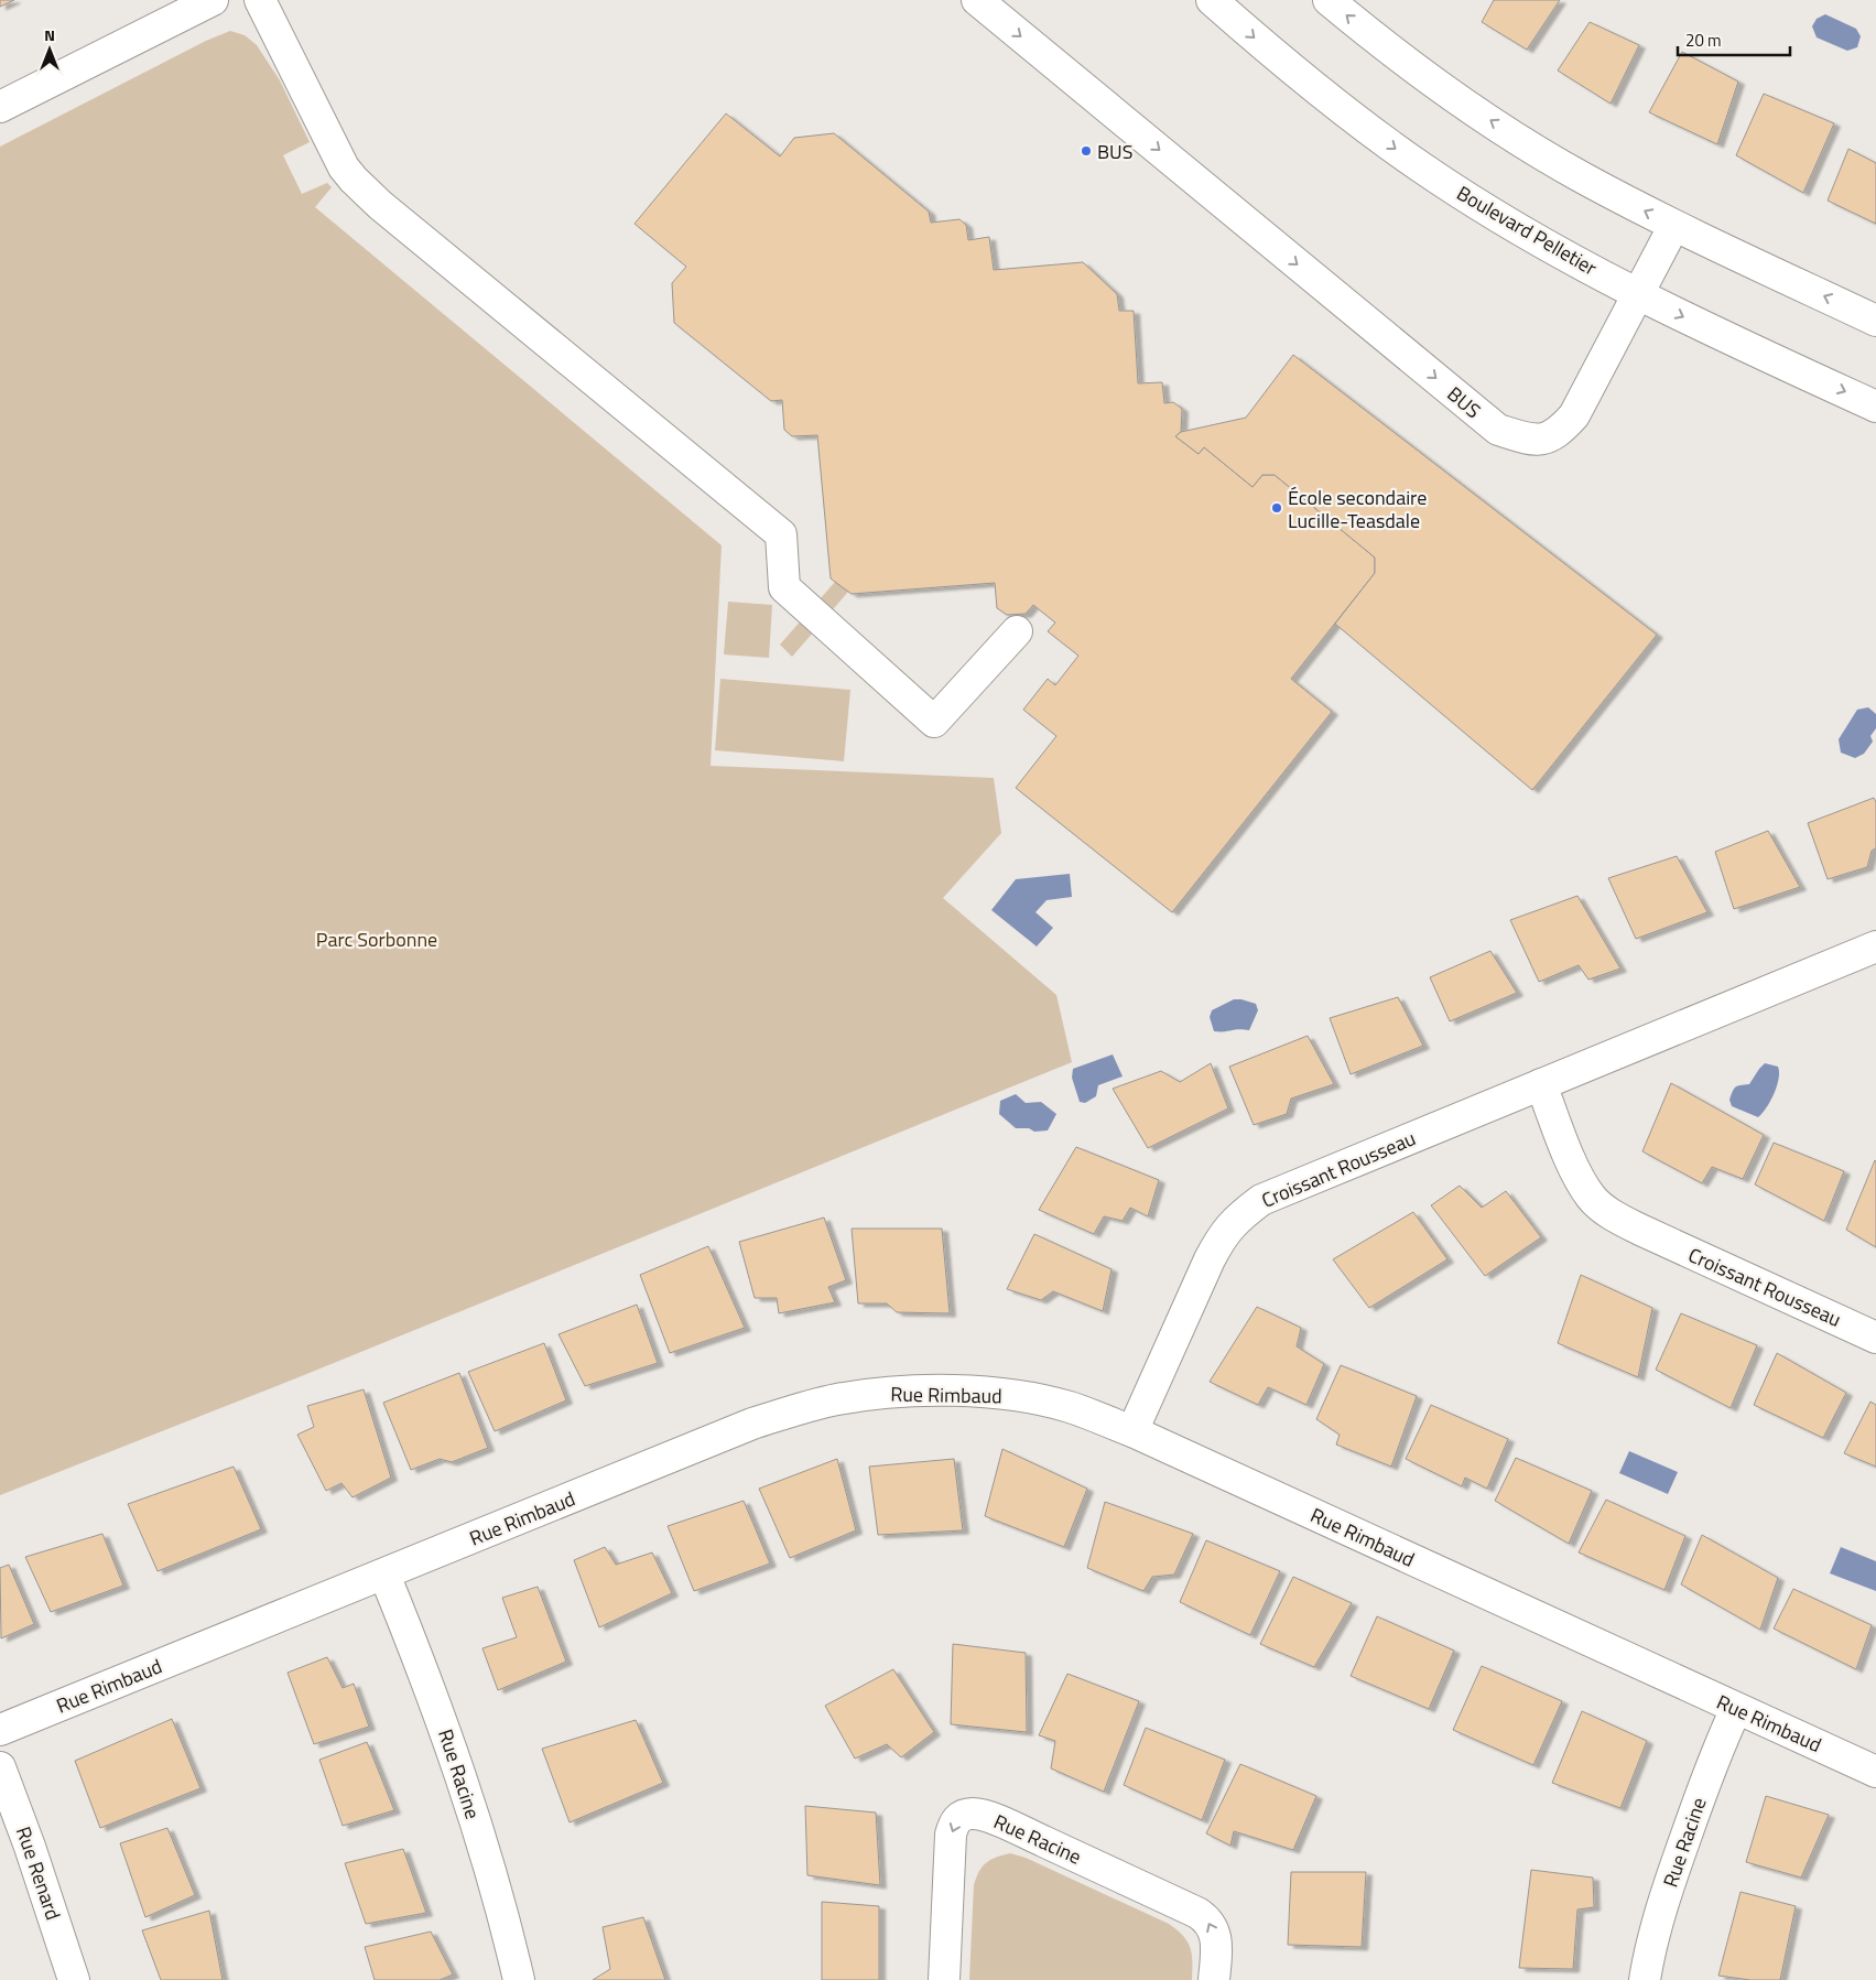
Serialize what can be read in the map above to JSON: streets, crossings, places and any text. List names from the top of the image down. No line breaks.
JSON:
{"streets":{"street":["Boulevard Pelletier","BUS","Croissant Rousseau","Rue Rimbaud","Rue Racine","Rue Renard"]},"crossings":[["Boulevard Pelletier","BUS"],["Croissant Rousseau","Rue Rimbaud"],["Rue Rimbaud","Rue Racine"]],"parks":["Parc Sorbonne"],"places":["BUS","École secondaire Lucille-Teasdale"],"scale_bar":"20 m","north":"top"}
